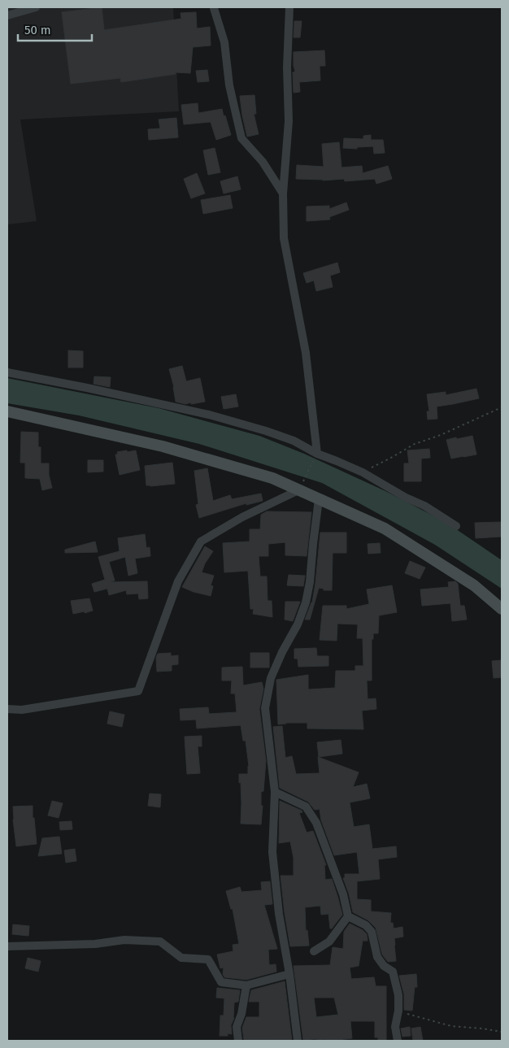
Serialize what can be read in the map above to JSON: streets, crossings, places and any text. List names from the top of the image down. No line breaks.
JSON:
{"scale_bar":"50 m"}
